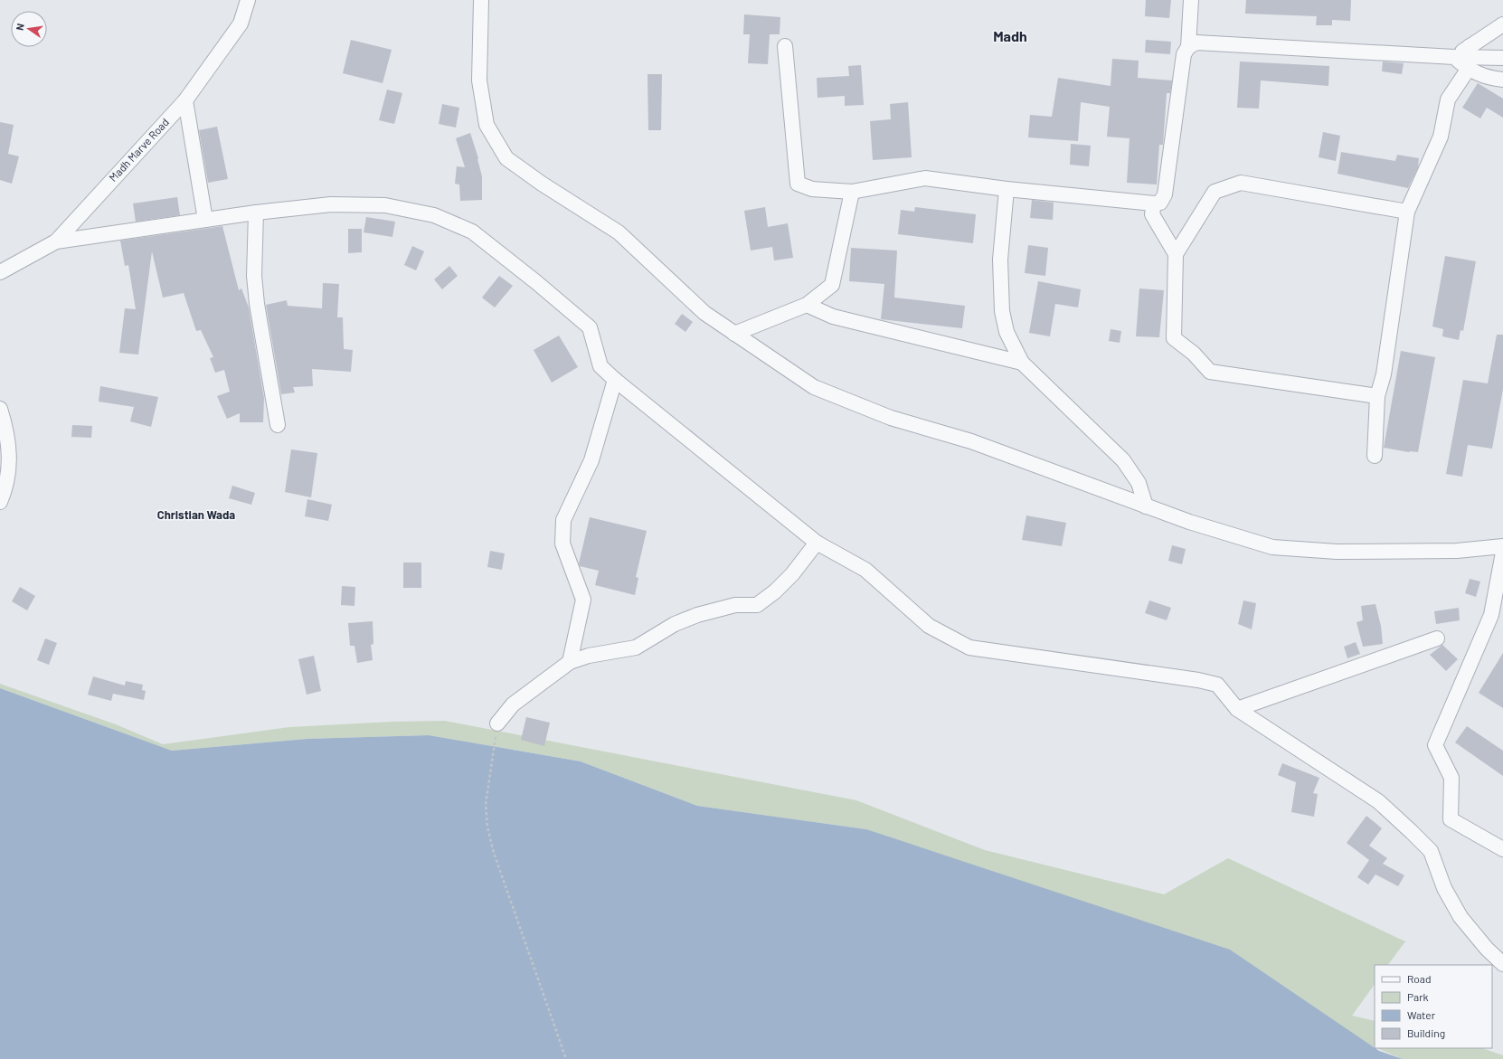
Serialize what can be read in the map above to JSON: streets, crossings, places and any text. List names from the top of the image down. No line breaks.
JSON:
{"streets":{"street":["Madh Marve Road"]},"districts":["Madh","Christian Wada"],"legend":["Road","Park","Water","Building"],"north":"left"}
